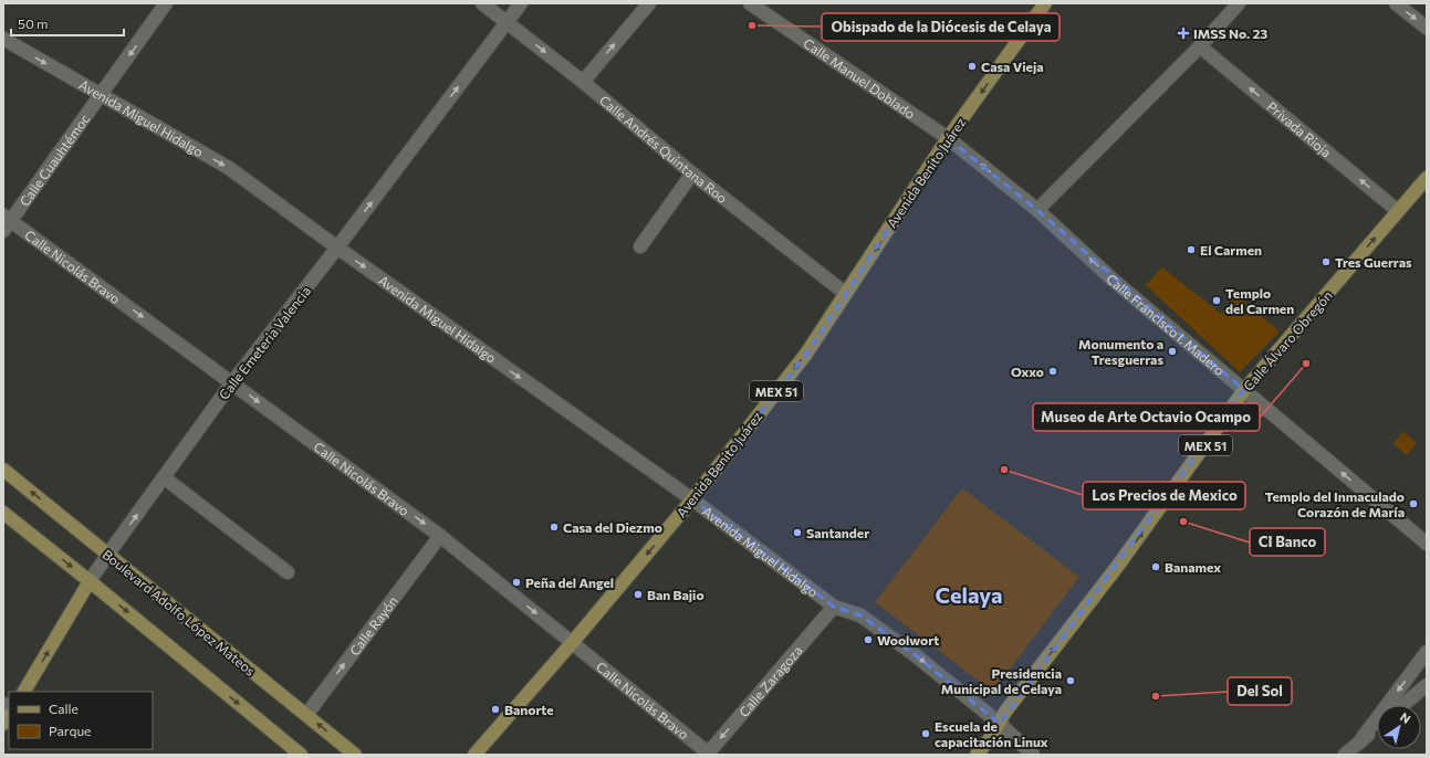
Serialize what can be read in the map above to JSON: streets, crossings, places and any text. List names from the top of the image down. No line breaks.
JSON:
{"streets":{"main road":["Calle Manuel Doblado","Avenida Miguel Hidalgo","Privada Rioja","Calle Andrés Quintana Roo","Calle Cuauhtémoc","Avenida Benito Juárez","Calle Nicolás Bravo","Calle Francisco I. Madero","Calle Álvaro Obregón","Calle Emeteria Valencia","MEX 51","Boulevard Adolfo López Mateos","Calle Rayón","Calle Zaragoza"]},"crossings":[["Calle Manuel Doblado","Avenida Benito Juárez"],["Calle Manuel Doblado","Calle Francisco I. Madero"],["Avenida Miguel Hidalgo","Calle Cuauhtémoc"],["Avenida Miguel Hidalgo","Avenida Benito Juárez"],["Avenida Miguel Hidalgo","Calle Álvaro Obregón"],["Avenida Miguel Hidalgo","Calle Emeteria Valencia"],["Avenida Miguel Hidalgo","MEX 51"],["Avenida Miguel Hidalgo","Calle Zaragoza"],["Privada Rioja","Calle Álvaro Obregón"],["Calle Andrés Quintana Roo","Avenida Benito Juárez"],["Calle Andrés Quintana Roo","Calle Emeteria Valencia"],["Calle Cuauhtémoc","Calle Nicolás Bravo"],["Avenida Benito Juárez","Calle Nicolás Bravo"],["Avenida Benito Juárez","Calle Francisco I. Madero"],["Calle Nicolás Bravo","Calle Emeteria Valencia"],["Calle Nicolás Bravo","Calle Rayón"],["Calle Nicolás Bravo","Calle Zaragoza"],["Calle Francisco I. Madero","Calle Álvaro Obregón"],["Calle Álvaro Obregón","MEX 51"],["Calle Emeteria Valencia","Boulevard Adolfo López Mateos"],["Boulevard Adolfo López Mateos","Calle Rayón"]],"one_way":["Avenida Miguel Hidalgo","Privada Rioja","Calle Cuauhtémoc","Avenida Benito Juárez","Calle Nicolás Bravo","Calle Francisco I. Madero","Calle Álvaro Obregón","Calle Emeteria Valencia","Calle Rayón","Calle Zaragoza"],"districts":["Celaya"],"places":{"other":["Obispado de la Diócesis de Celaya","Casa Vieja","El Carmen","Tres Guerras","Templo del Carmen","Monumento a Tresguerras","Museo de Arte Octavio Ocampo","Oxxo","Los Precios de Mexico","Templo del Inmaculado Corazón de María","CI Banco","Casa del Diezmo","Santander","Banamex","Peña del Angel","Ban Bajio","Woolwort","Presidencia Municipal de Celaya","Del Sol","Banorte","Escuela de capacitación Linux"],"health":["IMSS No. 23"]},"legend":["Calle","Parque"],"scale_bar":"50 m","north":"top right"}
